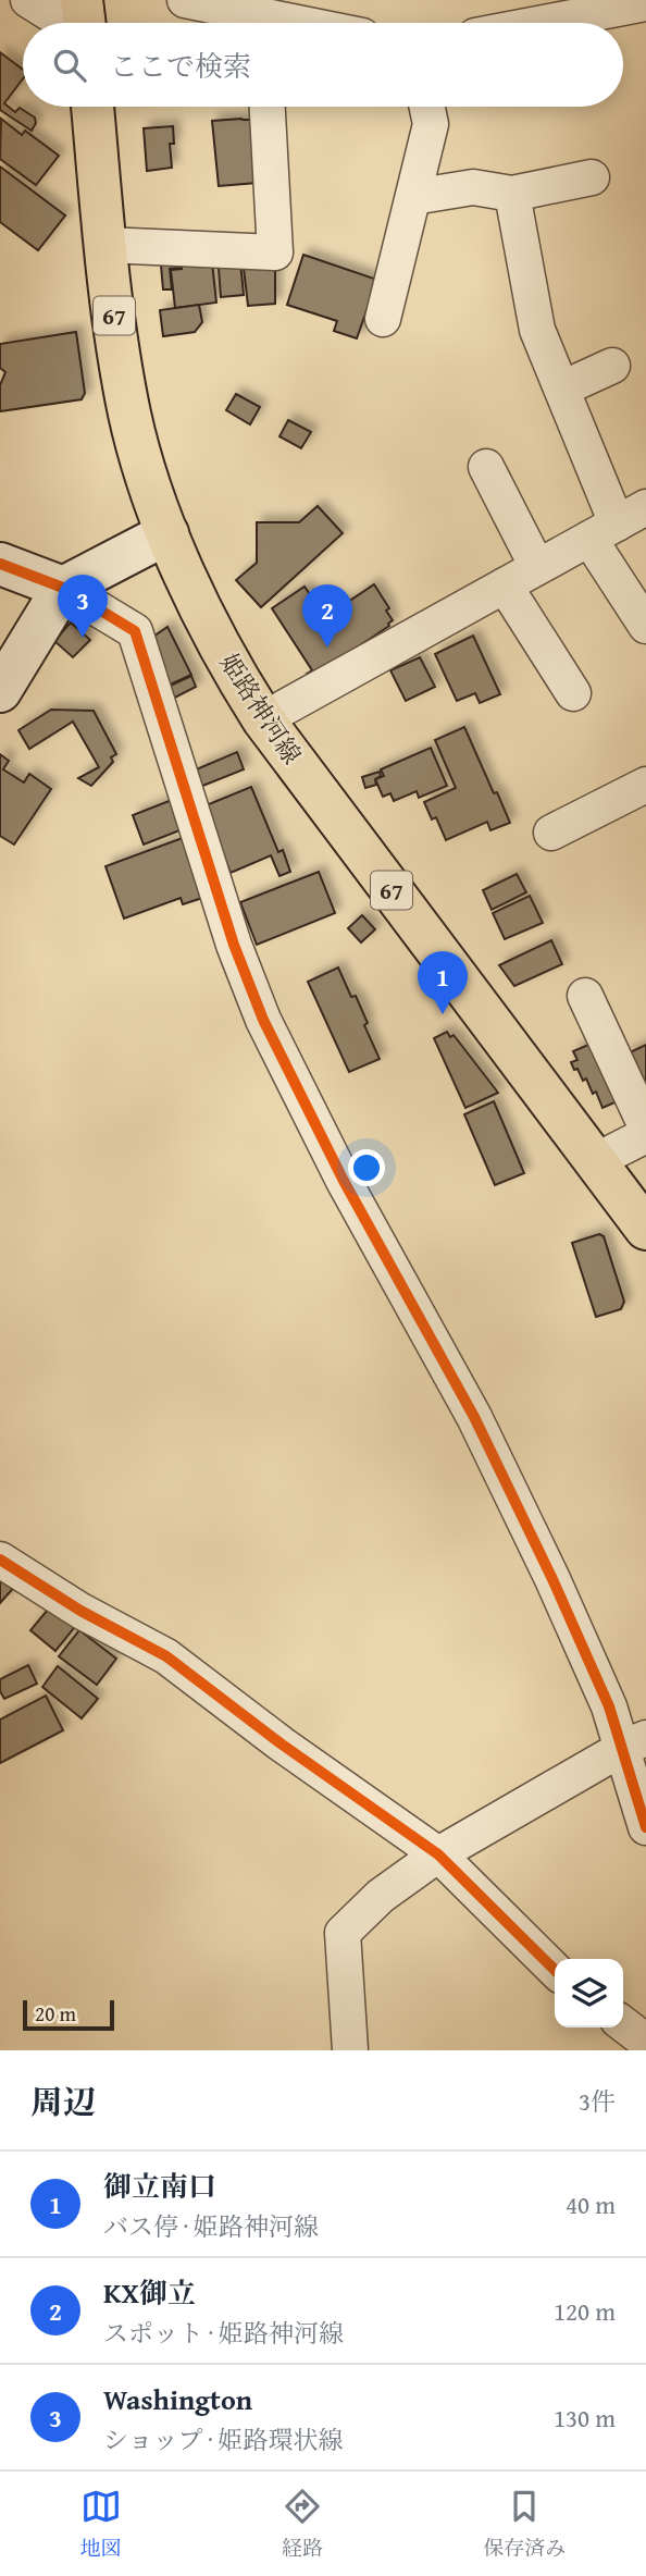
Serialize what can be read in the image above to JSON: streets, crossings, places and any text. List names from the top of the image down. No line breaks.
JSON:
{"streets":{"main road":["67","姫路神河線"]},"scale_bar":"20 m","page":{"search":"ここで検索","pins":["3","2","1"],"scale":"20 m","heading":["周辺","3件"],"list":[{"mark":"1","name":"御立南口","note":"バス停 · 姫路神河線","value":"40 m"},{"mark":"2","name":"KX御立","note":"スポット · 姫路神河線","value":"120 m"},{"mark":"3","name":"Washington","note":"ショップ · 姫路環状線","value":"130 m"}],"nav":["地図","経路","保存済み"]}}
